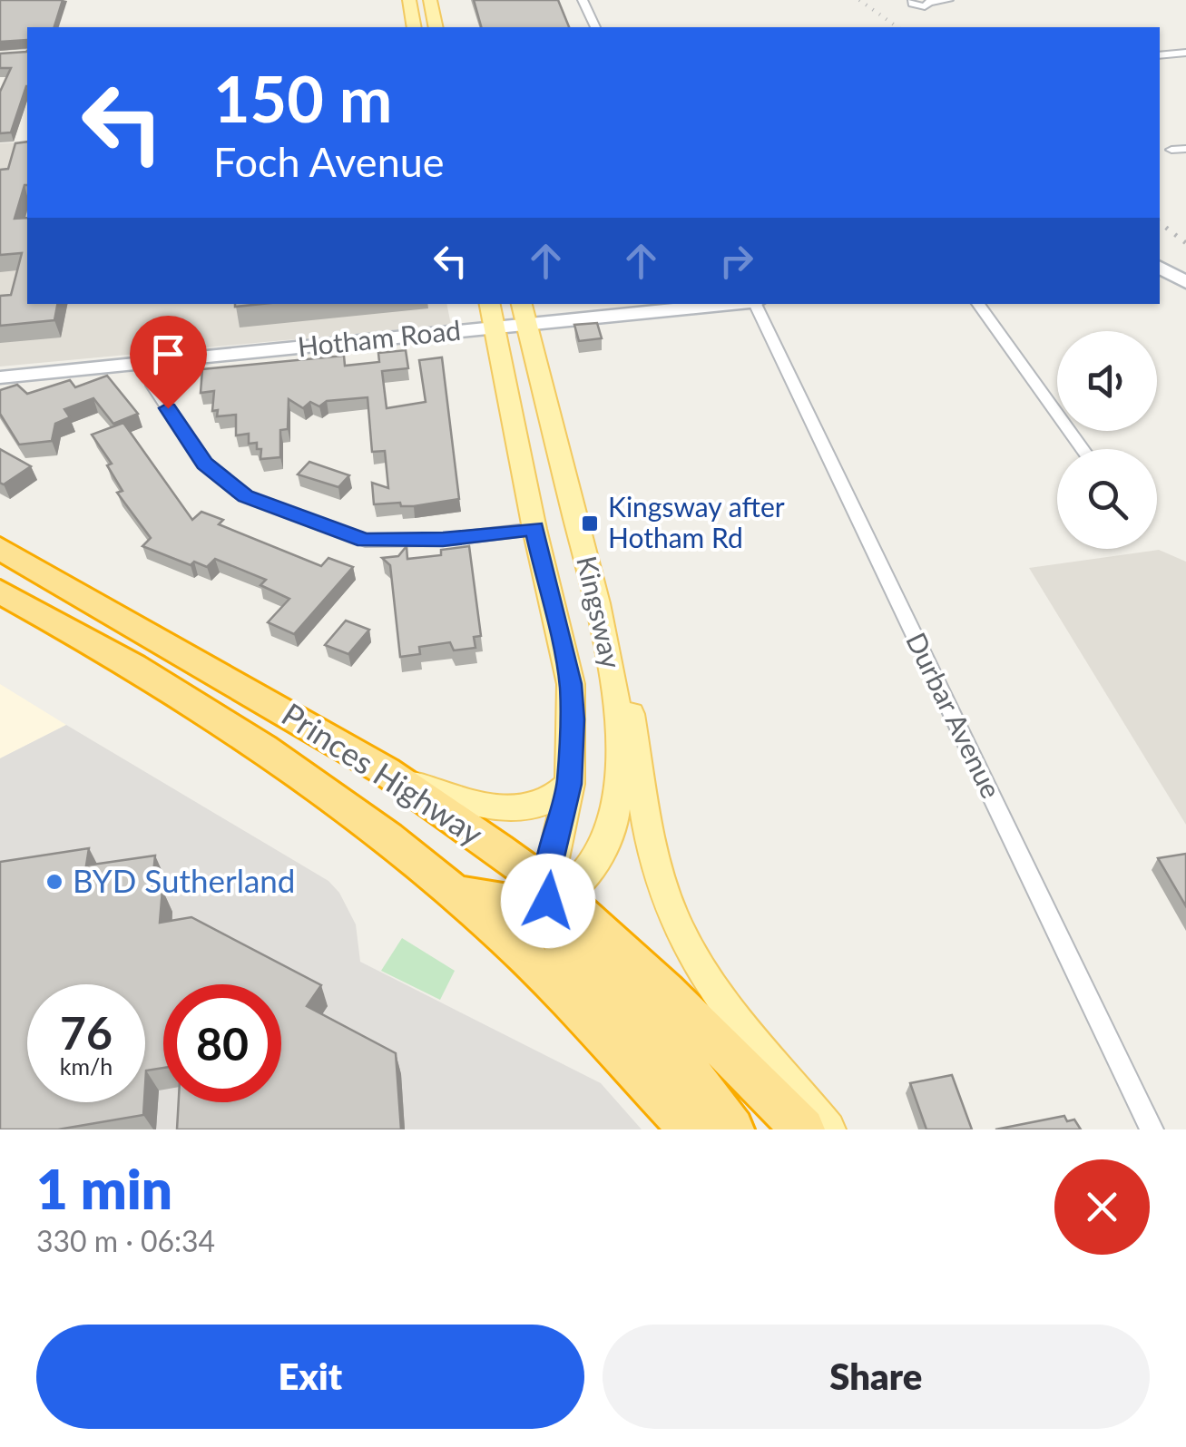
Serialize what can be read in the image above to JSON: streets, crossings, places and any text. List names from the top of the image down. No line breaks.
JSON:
{"streets":{"highway":["Princes Highway"],"main road":["Kingsway"],"street":["Hotham Road","Durbar Avenue"]},"crossings":[["Hotham Road","Kingsway"],["Kingsway","Princes Highway"]],"places":{"transit":["Kingsway after Hotham Rd"],"other":["BYD Sutherland"]},"page":{"turn":["150 m","Foch Avenue"],"speed":"76 km/h","limit":"80","heading":["1 min","330 m · 06:34"],"buttons":["Exit","Share"]}}
